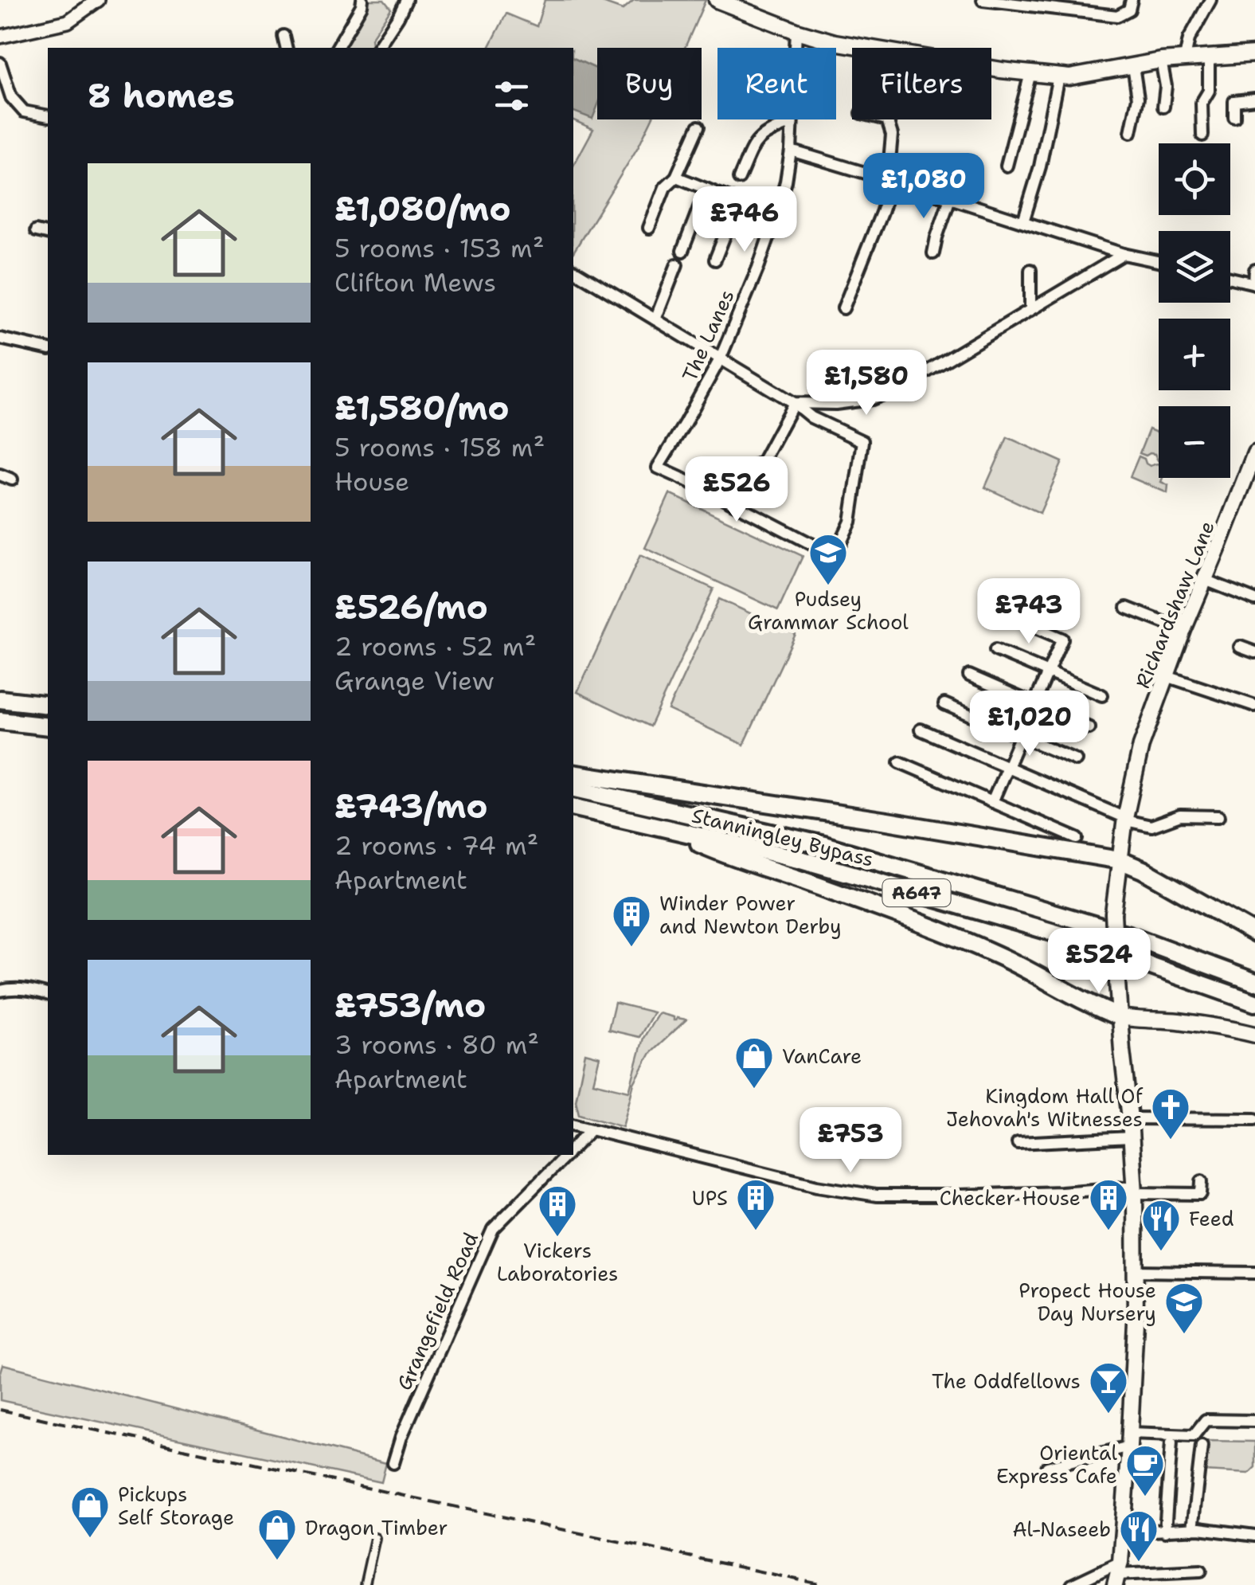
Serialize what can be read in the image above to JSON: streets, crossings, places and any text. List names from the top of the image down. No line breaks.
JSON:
{"streets":{"highway":["Stanningley Bypass","A647"],"main road":["Richardshaw Lane"],"street":["The Lanes","Grangefield Road"]},"places":{"school or university":["Pudsey Grammar School","Propect House Day Nursery"],"building":["Winder Power and Newton Derby","UPS","Checker House","Vickers Laboratories"],"shop":["VanCare","Pickups Self Storage","Dragon Timber"],"church":["Kingdom Hall Of Jehovah's Witnesses"],"restaurant":["Feed","Al-Naseeb"],"bar":["The Oddfellows"],"cafe":["Oriental Express Cafe"]},"page":{"chip":["Buy","Rent","Filters"],"heading":"8 homes","map_buttons":["+","−"],"list":[{"name":"£1,080/mo","note":"5 rooms · 153 m² · Clifton Mews"},{"name":"£1,580/mo","note":"5 rooms · 158 m² · House"},{"name":"£526/mo","note":"2 rooms · 52 m² · Grange View"},{"name":"£743/mo","note":"2 rooms · 74 m² · Apartment"},{"name":"£753/mo","note":"3 rooms · 80 m² · Apartment"}],"price":["£1,080","£746","£1,580","£526","£743","£1,020","£524","£753"]}}
